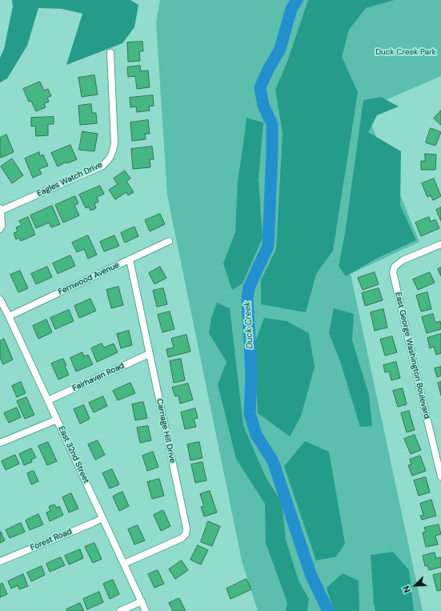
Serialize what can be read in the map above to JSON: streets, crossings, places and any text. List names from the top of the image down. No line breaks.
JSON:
{"streets":{"street":["Eagles Watch Drive","Fernwood Avenue","East George Washington Boulevard","Fairhaven Road","Carriage Hill Drive","East 32nd Street","Forest Road"]},"crossings":[["Fernwood Avenue","Carriage Hill Drive"],["Fernwood Avenue","East 32nd Street"],["Fairhaven Road","Carriage Hill Drive"],["Fairhaven Road","East 32nd Street"],["Carriage Hill Drive","East 32nd Street"],["East 32nd Street","Forest Road"]],"water":["Duck Creek"],"parks":["Duck Creek Park"],"north":"bottom left"}
